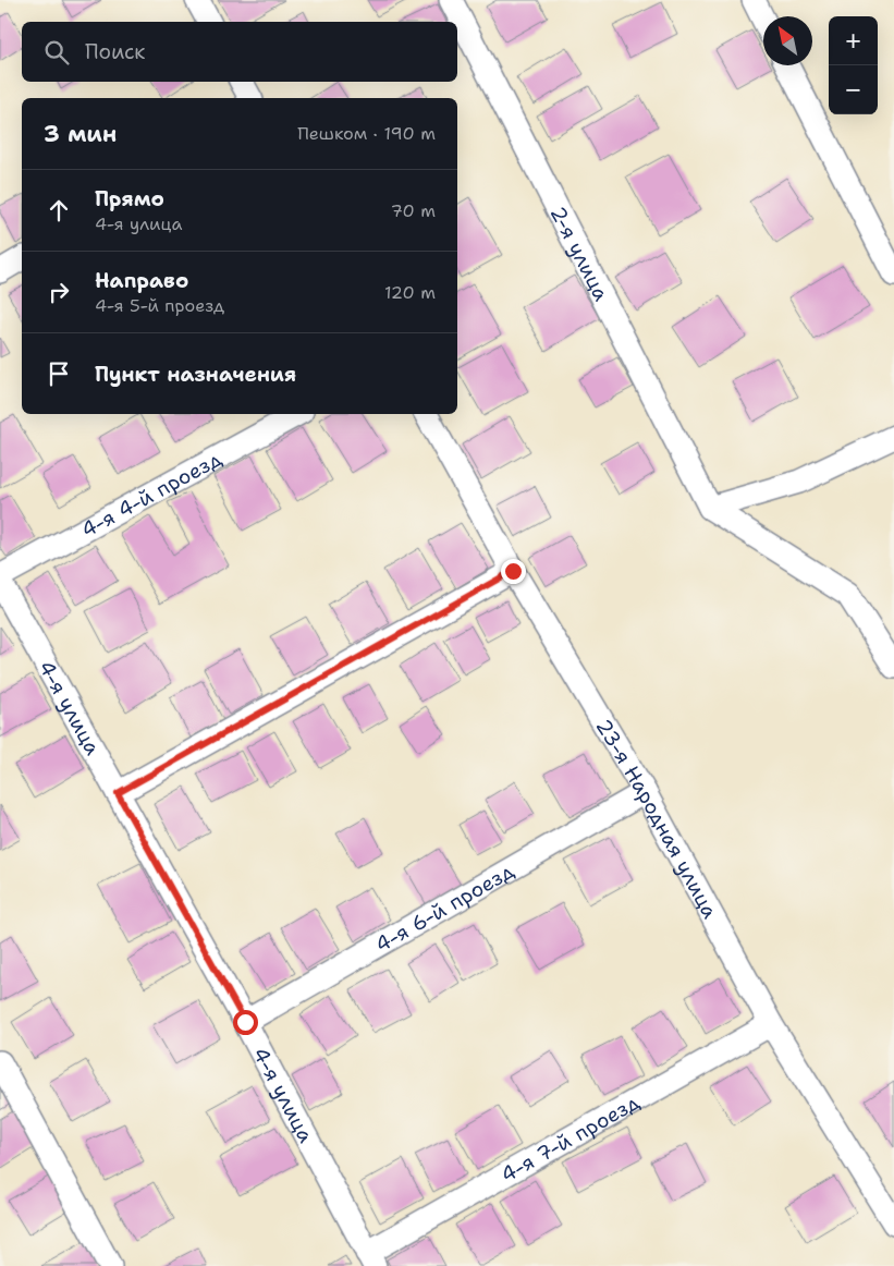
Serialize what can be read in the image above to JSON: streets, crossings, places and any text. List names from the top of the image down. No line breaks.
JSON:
{"streets":{"street":["2-я улица","4-я 4-й проезд","4-я улица","23-я Народная улица","4-я 6-й проезд","4-я 7-й проезд"]},"crossings":[["4-я улица","4-я 6-й проезд"],["4-я улица","4-я 7-й проезд"],["23-я Народная улица","4-я 6-й проезд"],["23-я Народная улица","4-я 7-й проезд"]],"north":"top left","page":{"map_buttons":["+","−"],"search":"Поиск","heading":["3 мин","Пешком · 190 m"],"list":[["Прямо","4-я улица","70 m"],["Направо","4-я 5-й проезд","120 m"],"Пункт назначения"]}}
